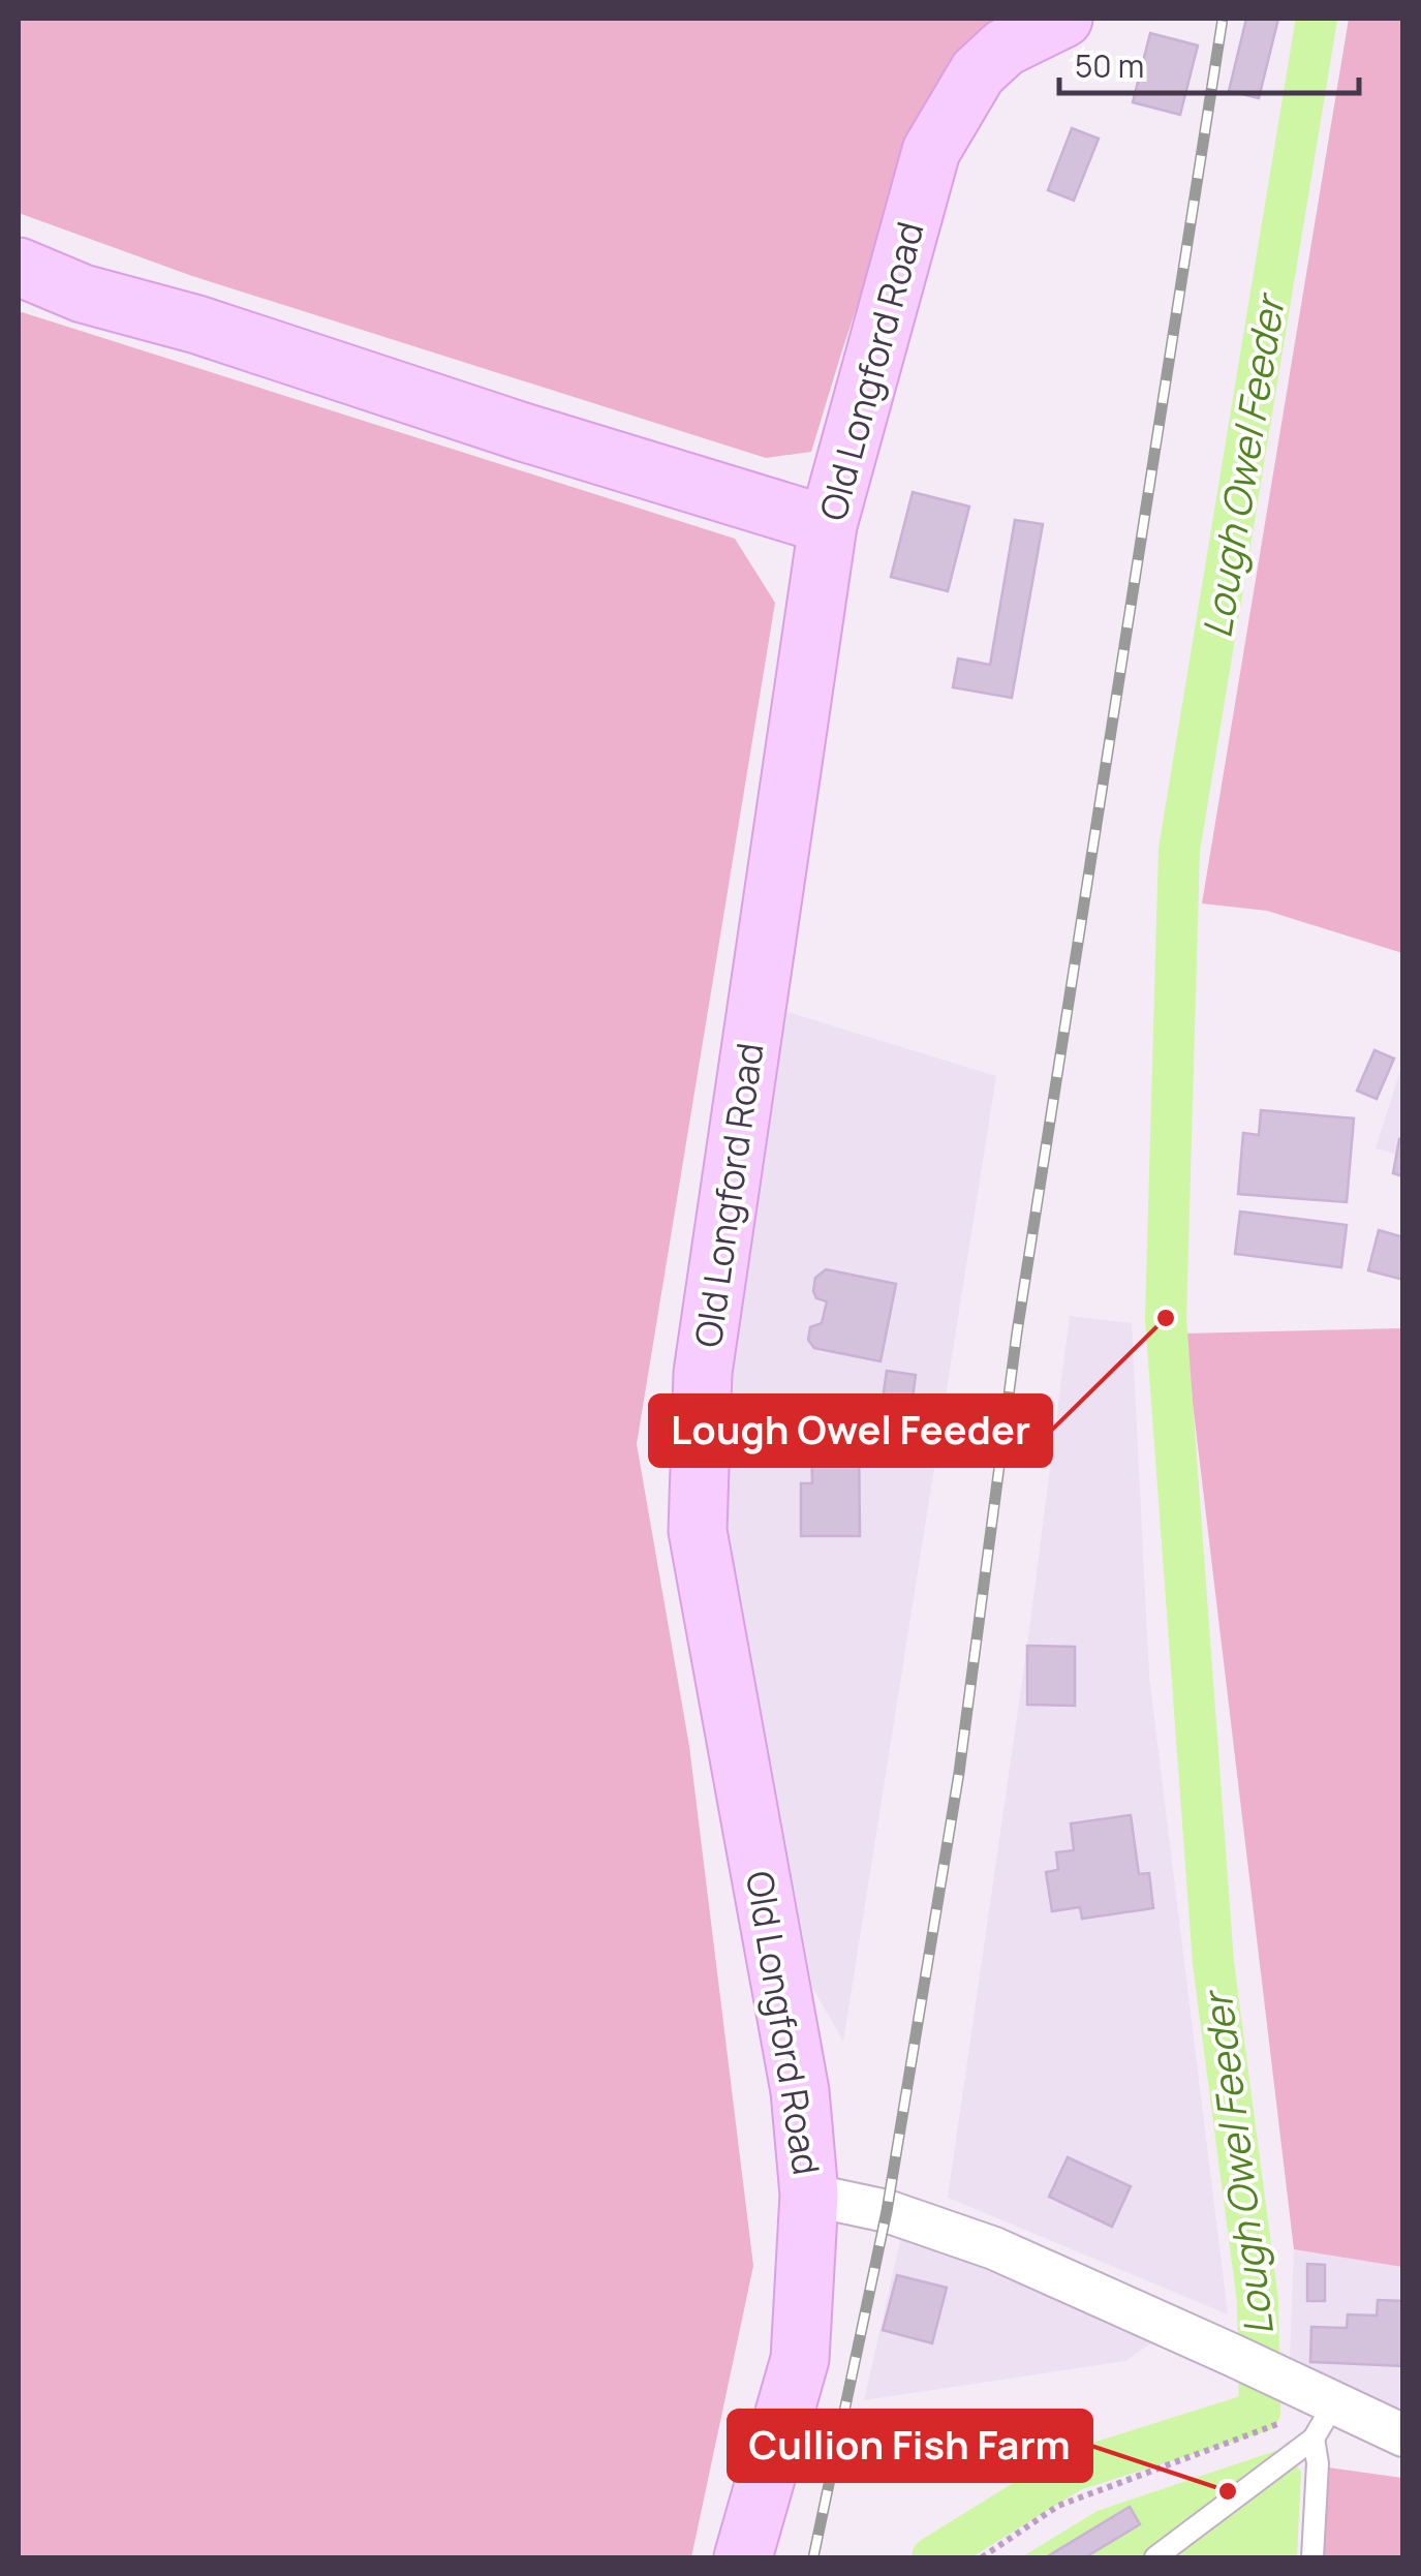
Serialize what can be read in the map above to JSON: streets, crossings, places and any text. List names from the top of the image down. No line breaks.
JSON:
{"streets":{"street":["Old Longford Road"]},"water":["Lough Owel Feeder"],"places":["Lough Owel Feeder","Cullion Fish Farm"],"scale_bar":"50 m"}
